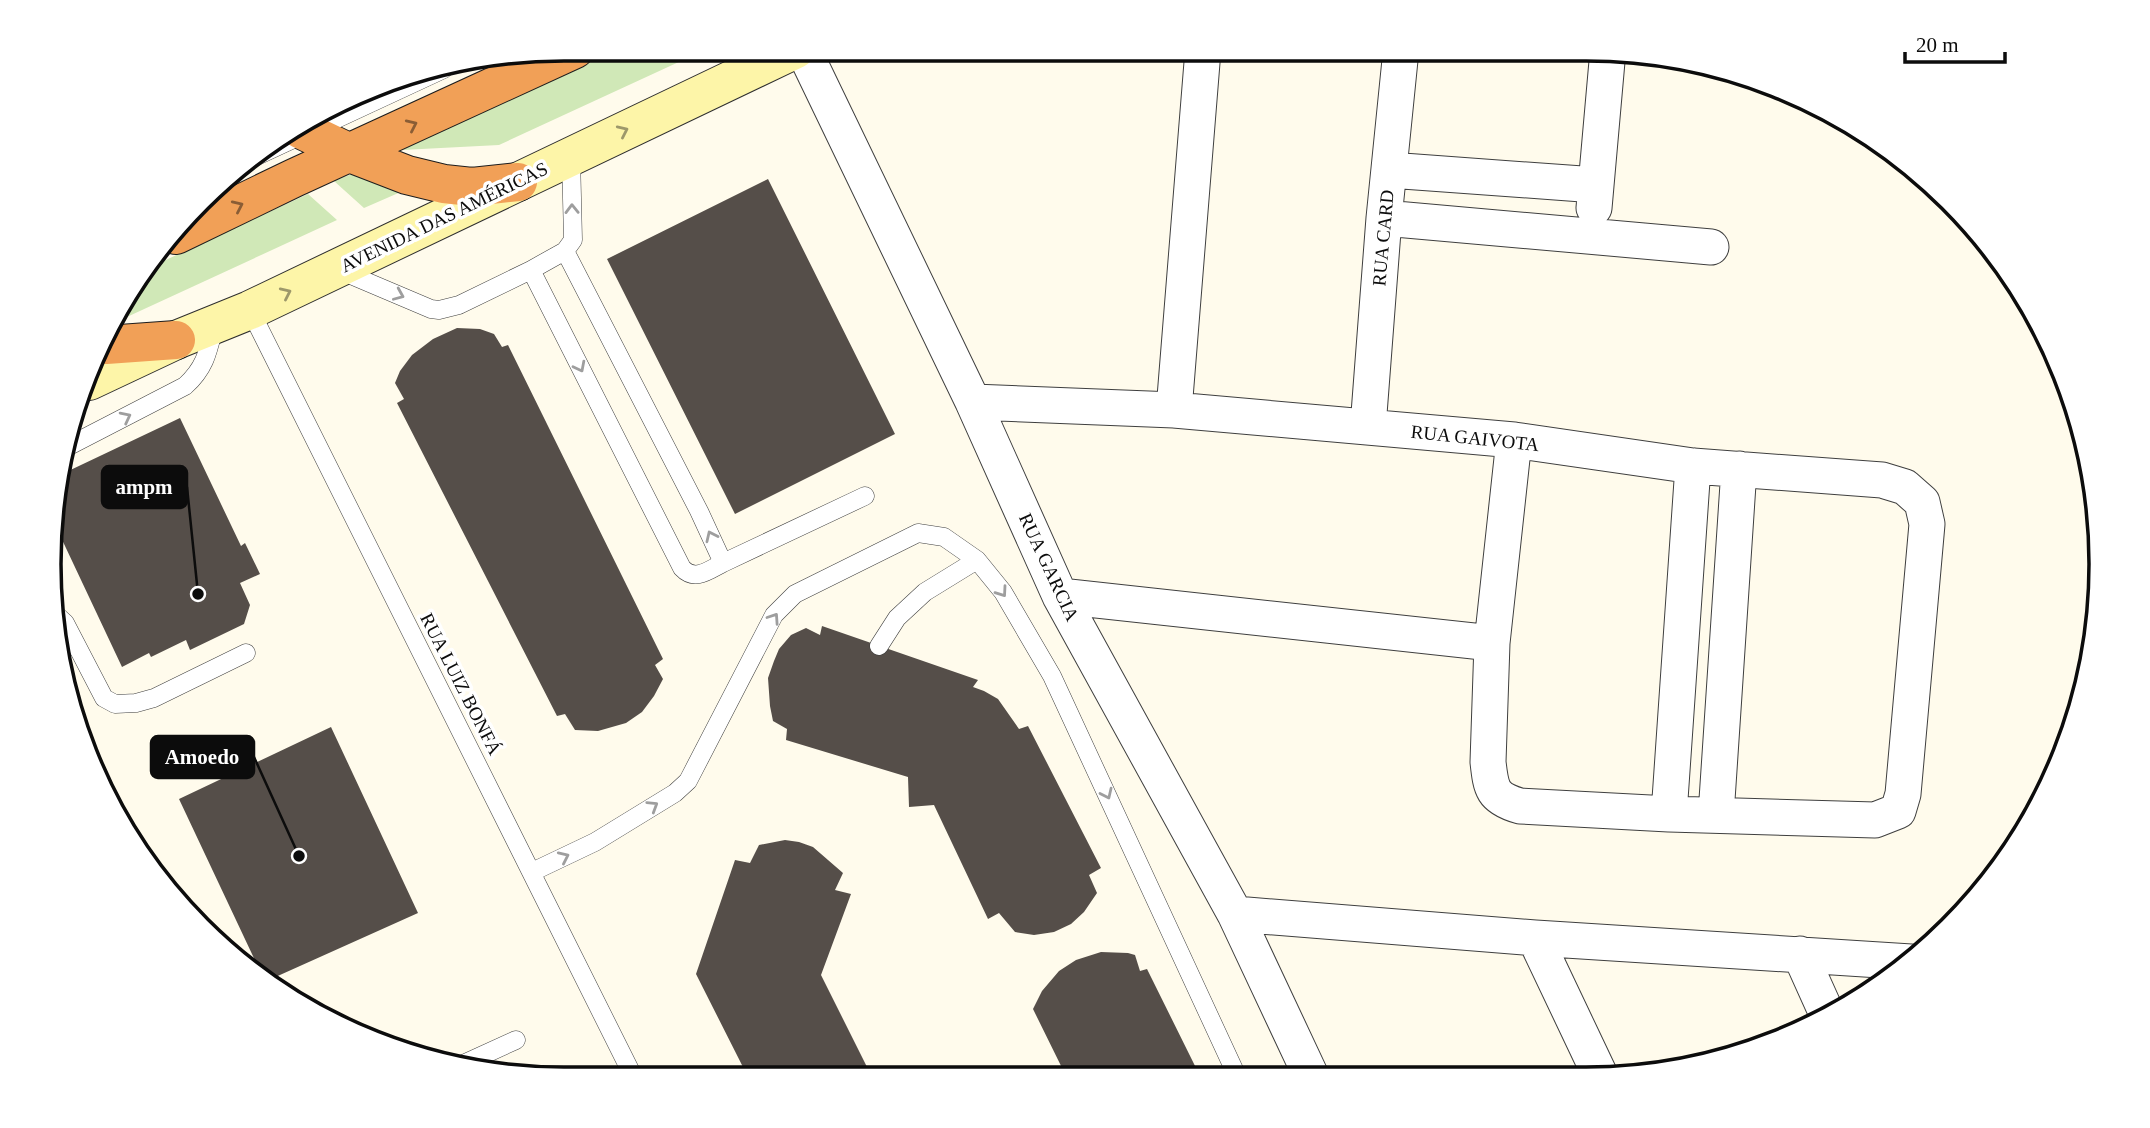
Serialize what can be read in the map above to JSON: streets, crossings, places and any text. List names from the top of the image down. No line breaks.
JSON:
{"streets":{"main road":["AVENIDA DAS AMÉRICAS"],"street":["RUA CARD","RUA GAIVOTA","RUA GARCIA"],"lane":["RUA LUIZ BONFÁ"]},"crossings":[["AVENIDA DAS AMÉRICAS","RUA LUIZ BONFÁ"],["RUA CARD","RUA GAIVOTA"],["RUA GAIVOTA","RUA GARCIA"]],"one_way":["AVENIDA DAS AMÉRICAS"],"places":["ampm","Amoedo"],"scale_bar":"20 m"}
